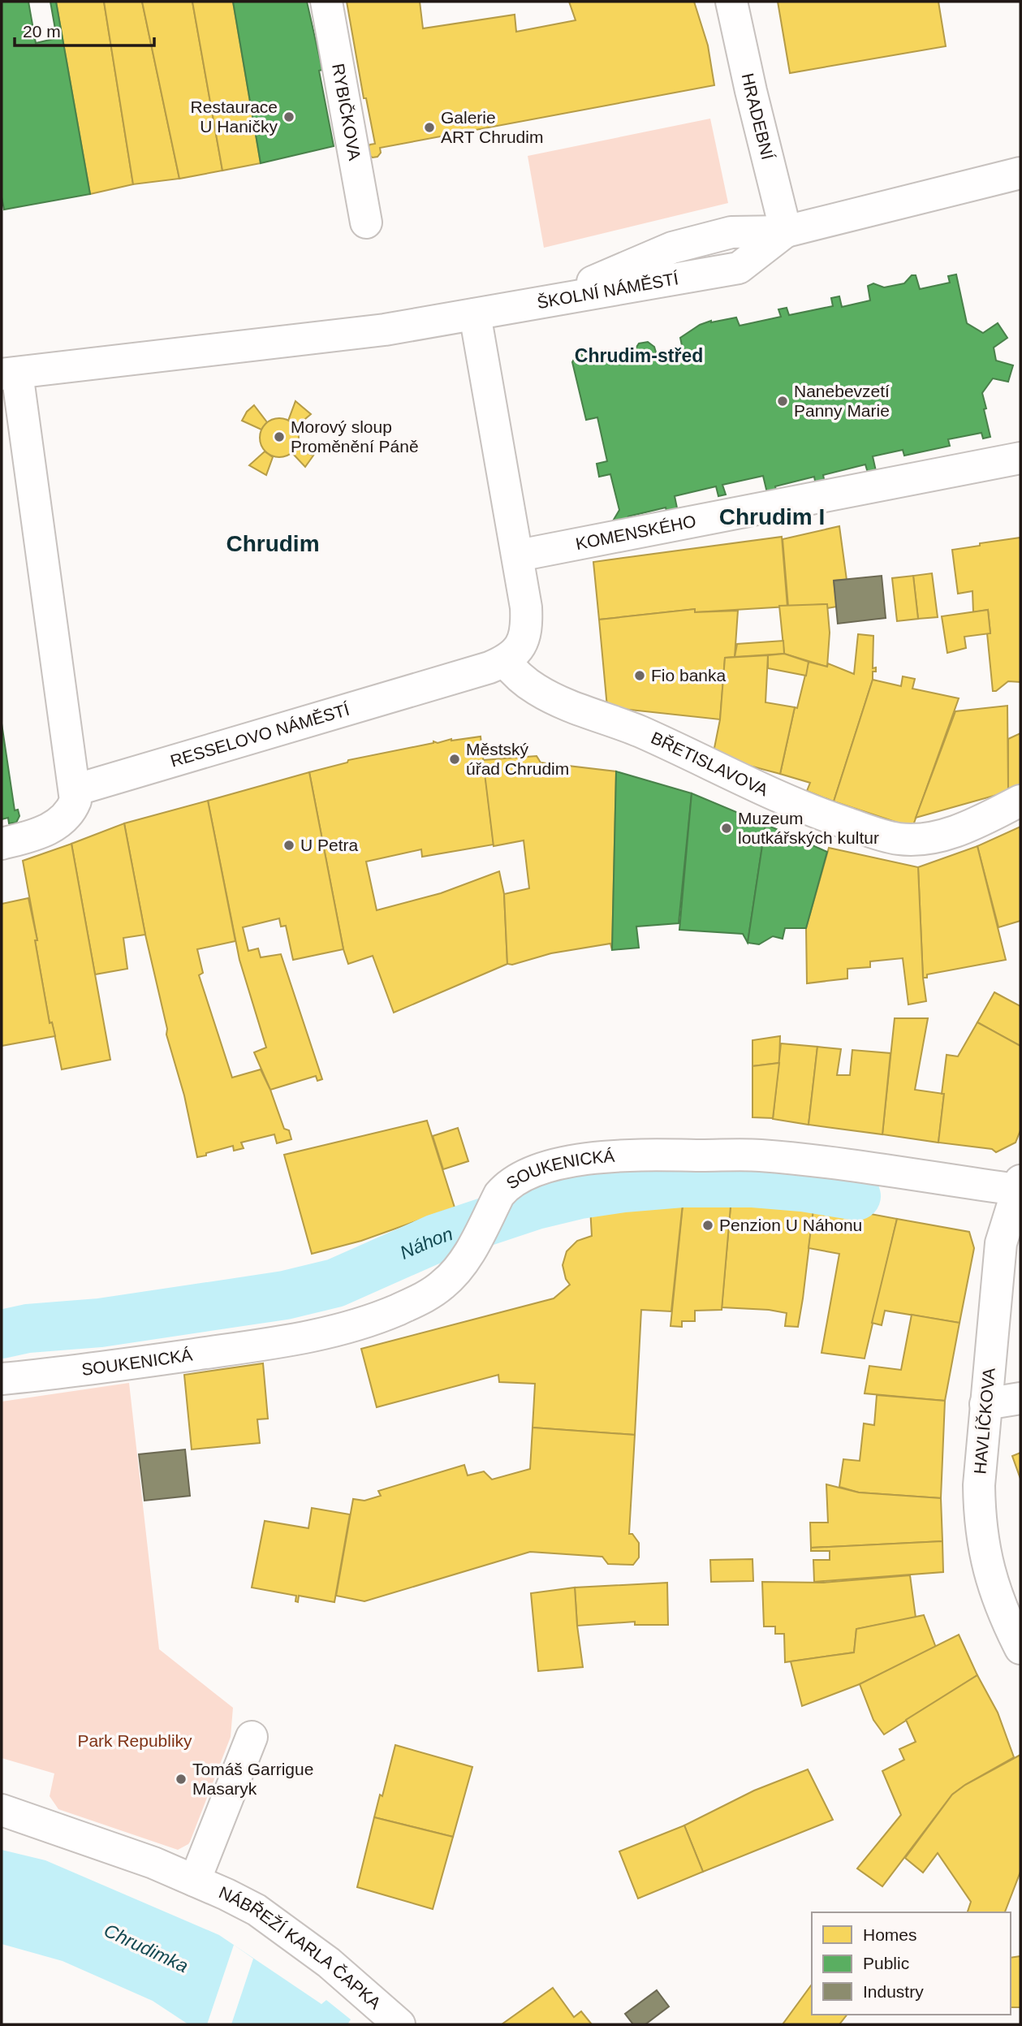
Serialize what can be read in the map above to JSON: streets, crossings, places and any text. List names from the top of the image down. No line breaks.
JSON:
{"streets":{"street":["RYBIČKOVA","HRADEBNÍ","ŠKOLNÍ NÁMĚSTÍ","KOMENSKÉHO","RESSELOVO NÁMĚSTÍ","BŘETISLAVOVA","SOUKENICKÁ","HAVLÍČKOVA","NÁBŘEŽÍ KARLA ČAPKA"]},"crossings":[["HRADEBNÍ","ŠKOLNÍ NÁMĚSTÍ"],["ŠKOLNÍ NÁMĚSTÍ","RESSELOVO NÁMĚSTÍ"],["KOMENSKÉHO","RESSELOVO NÁMĚSTÍ"],["RESSELOVO NÁMĚSTÍ","BŘETISLAVOVA"],["SOUKENICKÁ","HAVLÍČKOVA"]],"districts":["Chrudim-střed","Chrudim I","Chrudim"],"water":["Náhon","Chrudimka"],"parks":["Park Republiky"],"places":["Restaurace U Haničky","Galerie ART Chrudim","Nanebevzetí Panny Marie","Morový sloup Proměnění Páně","Fio banka","Městský úřad Chrudim","Muzeum loutkářských kultur","U Petra","Penzion U Náhonu","Tomáš Garrigue Masaryk"],"legend":["Homes","Public","Industry"],"scale_bar":"20 m"}
